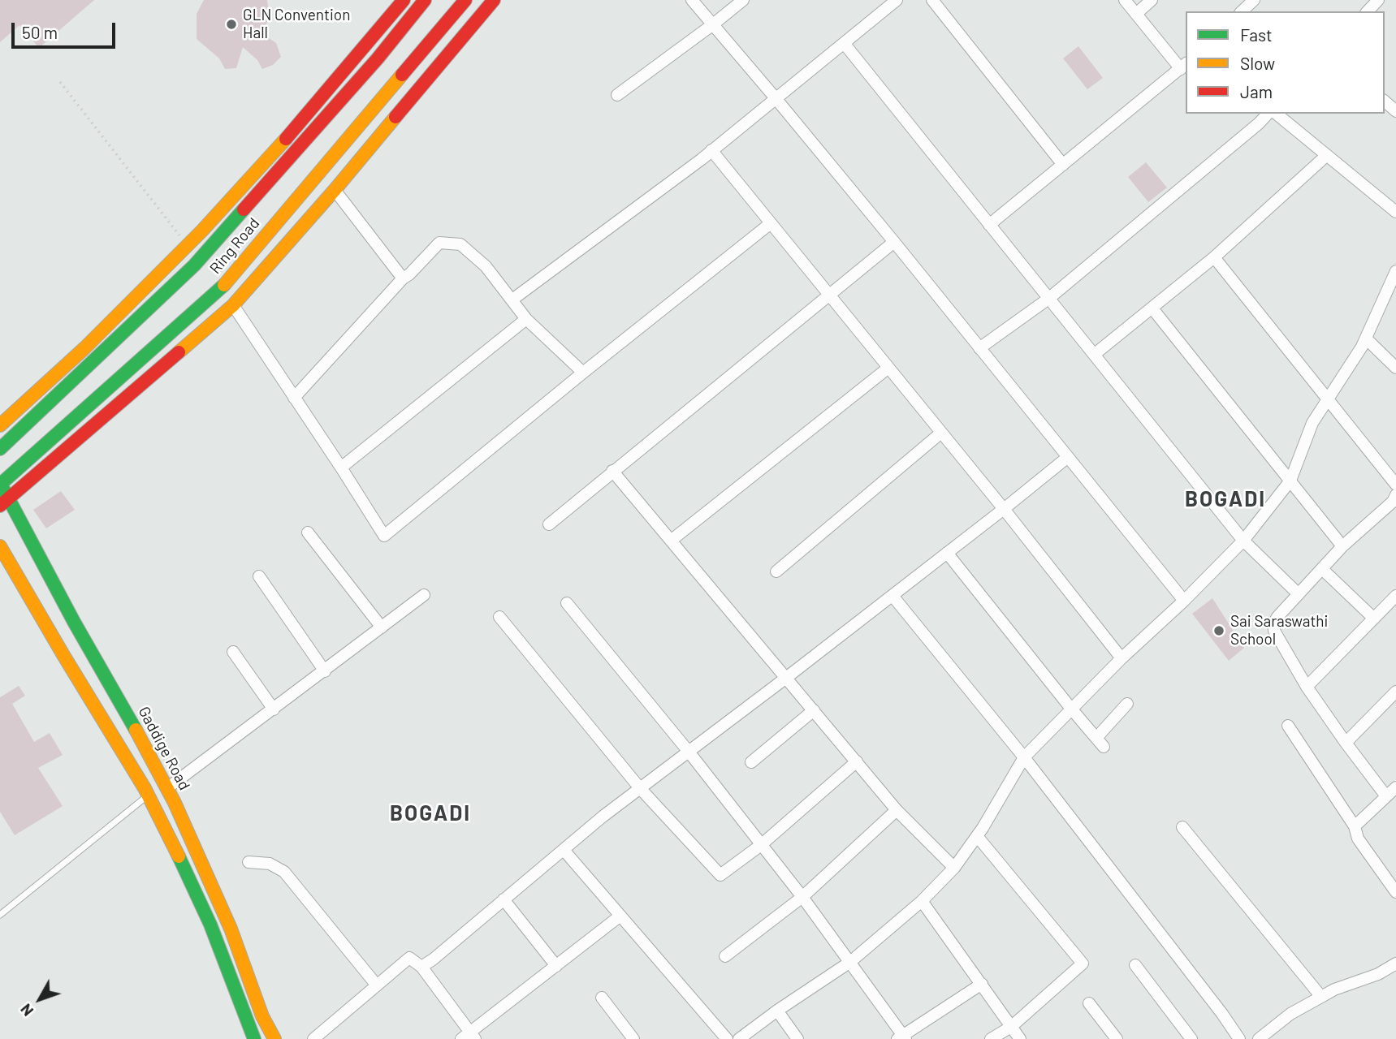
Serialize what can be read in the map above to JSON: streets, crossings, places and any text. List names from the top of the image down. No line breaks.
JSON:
{"streets":{"main road":["Ring Road","Gaddige Road"]},"crossings":[["Ring Road","Gaddige Road"]],"districts":["BOGADI","BOGADI"],"places":["GLN Convention Hall","Sai Saraswathi School"],"legend":["Fast","Slow","Jam"],"scale_bar":"50 m","north":"bottom left"}
